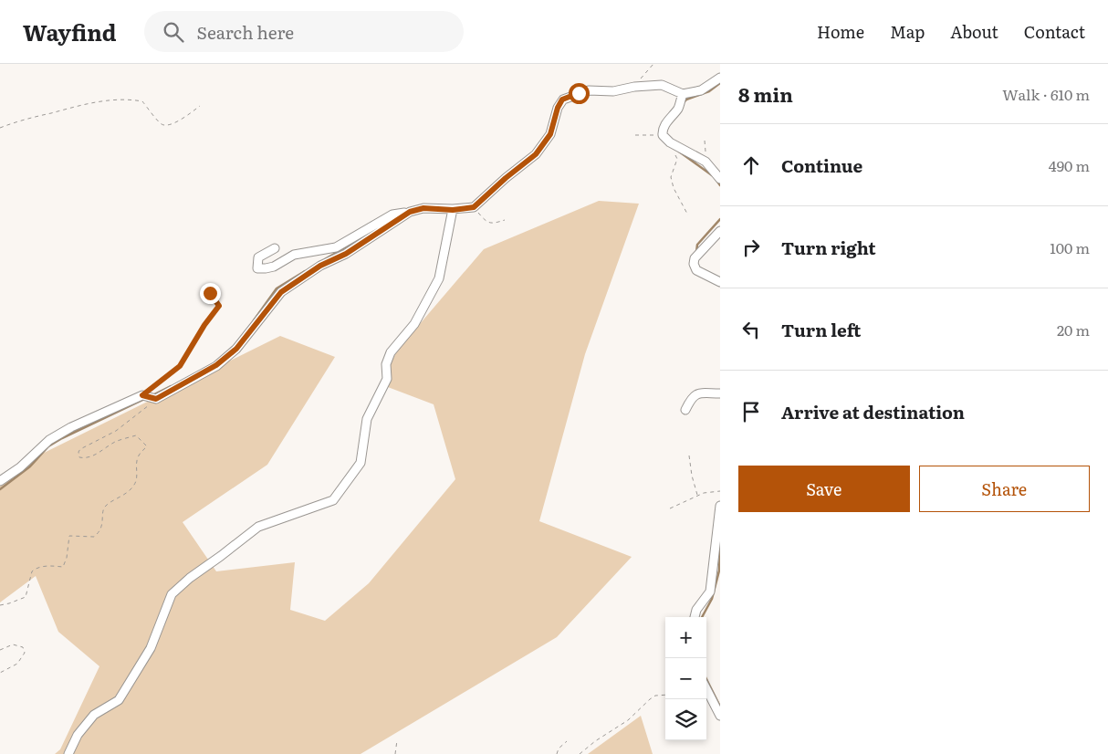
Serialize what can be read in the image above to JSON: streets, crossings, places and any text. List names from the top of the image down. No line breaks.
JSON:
{"page":{"header":"Wayfind","search":"Search here","nav":["Home","Map","About","Contact"],"heading":["8 min","Walk · 610 m"],"list":[["Continue","490 m"],["Turn right","100 m"],["Turn left","20 m"],"Arrive at destination"],"buttons":["Save","Share"],"map_buttons":["+","−"]}}
